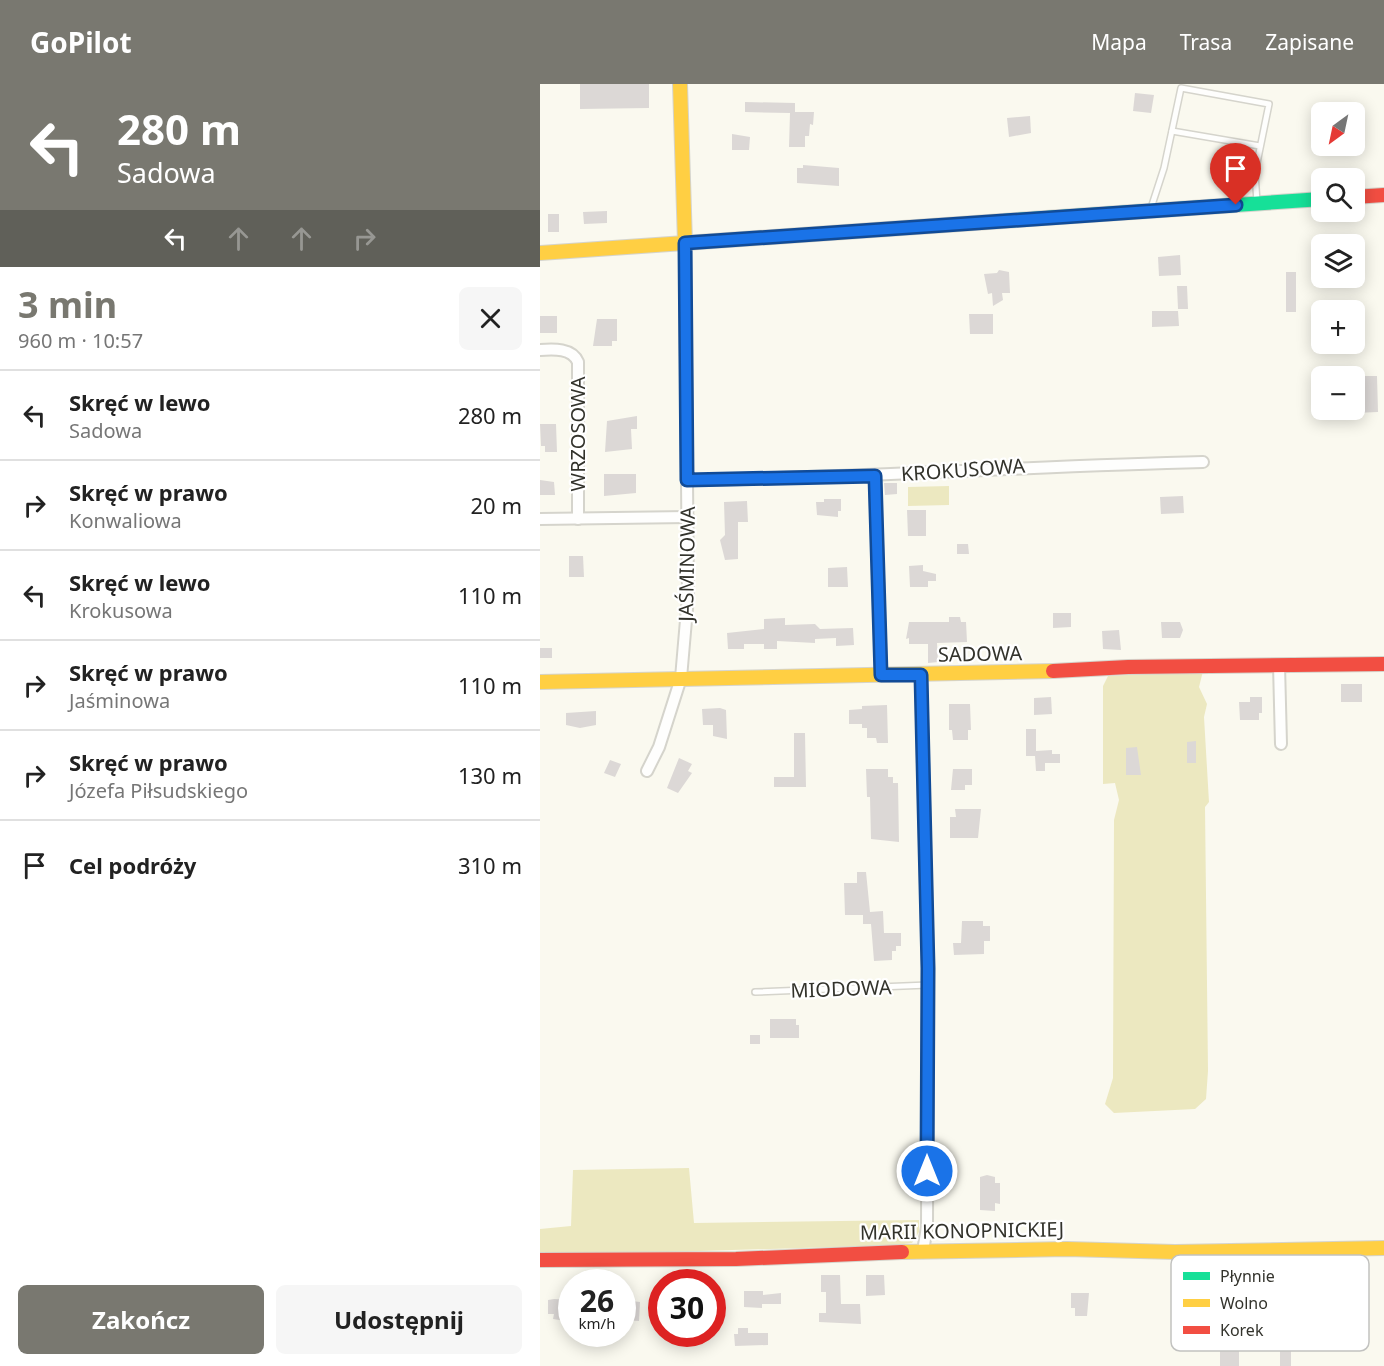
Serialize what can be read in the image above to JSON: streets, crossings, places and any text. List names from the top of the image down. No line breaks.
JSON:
{"streets":{"street":["WRZOSOWA","KROKUSOWA","JAŚMINOWA","SADOWA","MARII KONOPNICKIEJ"],"lane":["MIODOWA"]},"crossings":[["KROKUSOWA","JAŚMINOWA"],["JAŚMINOWA","SADOWA"]],"legend":["Płynnie","Wolno","Korek"],"north":"bottom left","page":{"header":"GoPilot","nav":["Mapa","Trasa","Zapisane"],"turn":["280 m","Sadowa"],"map_buttons":["+","−"],"heading":["3 min","960 m · 10:57"],"list":[{"name":"Skręć w lewo","note":"Sadowa","value":"280 m"},{"name":"Skręć w prawo","note":"Konwaliowa","value":"20 m"},{"name":"Skręć w lewo","note":"Krokusowa","value":"110 m"},{"name":"Skręć w prawo","note":"Jaśminowa","value":"110 m"},{"name":"Skręć w prawo","note":"Józefa Piłsudskiego","value":"130 m"},{"name":"Cel podróży","value":"310 m"}],"speed":"26 km/h","limit":"30","buttons":["Zakończ","Udostępnij"]}}
